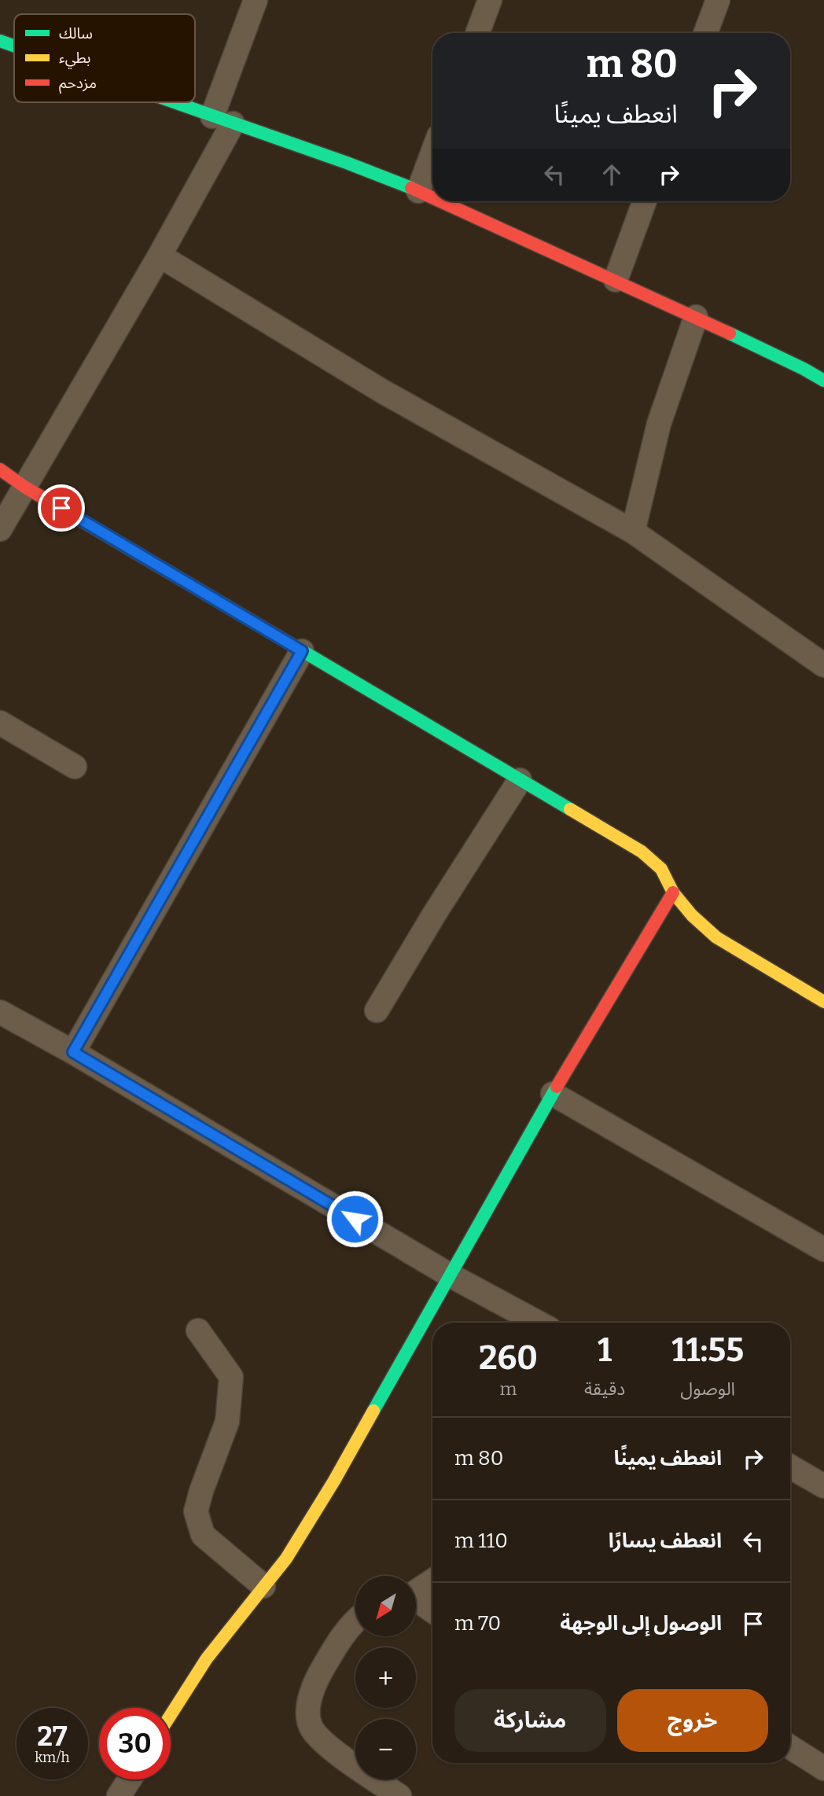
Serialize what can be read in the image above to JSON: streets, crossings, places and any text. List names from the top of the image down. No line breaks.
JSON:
{"legend":["سالك","بطيء","مزدحم"],"north":"bottom left","page":{"turn":["80 m","انعطف يمينًا"],"eta":["11:55","الوصول","1","دقيقة","260","m"],"list":[{"name":"انعطف يمينًا","value":"80 m"},{"name":"انعطف يسارًا","value":"110 m"},{"name":"الوصول إلى الوجهة","value":"70 m"}],"map_buttons":["+","−"],"buttons":["خروج","مشاركة"],"speed":"27 km/h","limit":"30"}}
